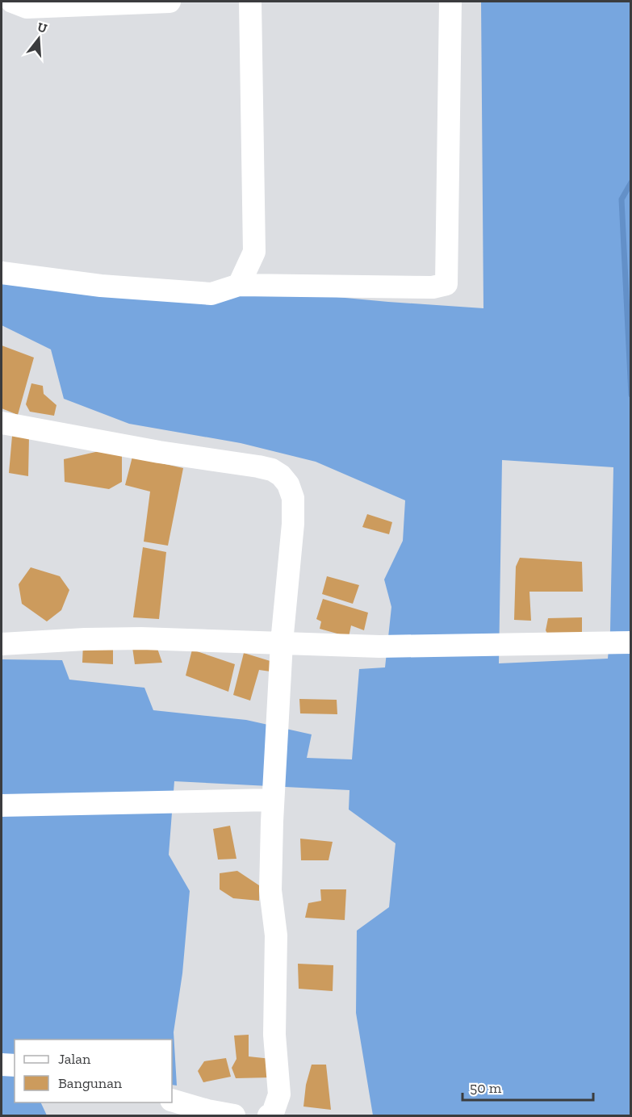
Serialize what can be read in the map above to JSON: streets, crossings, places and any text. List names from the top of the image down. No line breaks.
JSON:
{"legend":["Jalan","Bangunan"],"scale_bar":"50 m","north":"top"}
